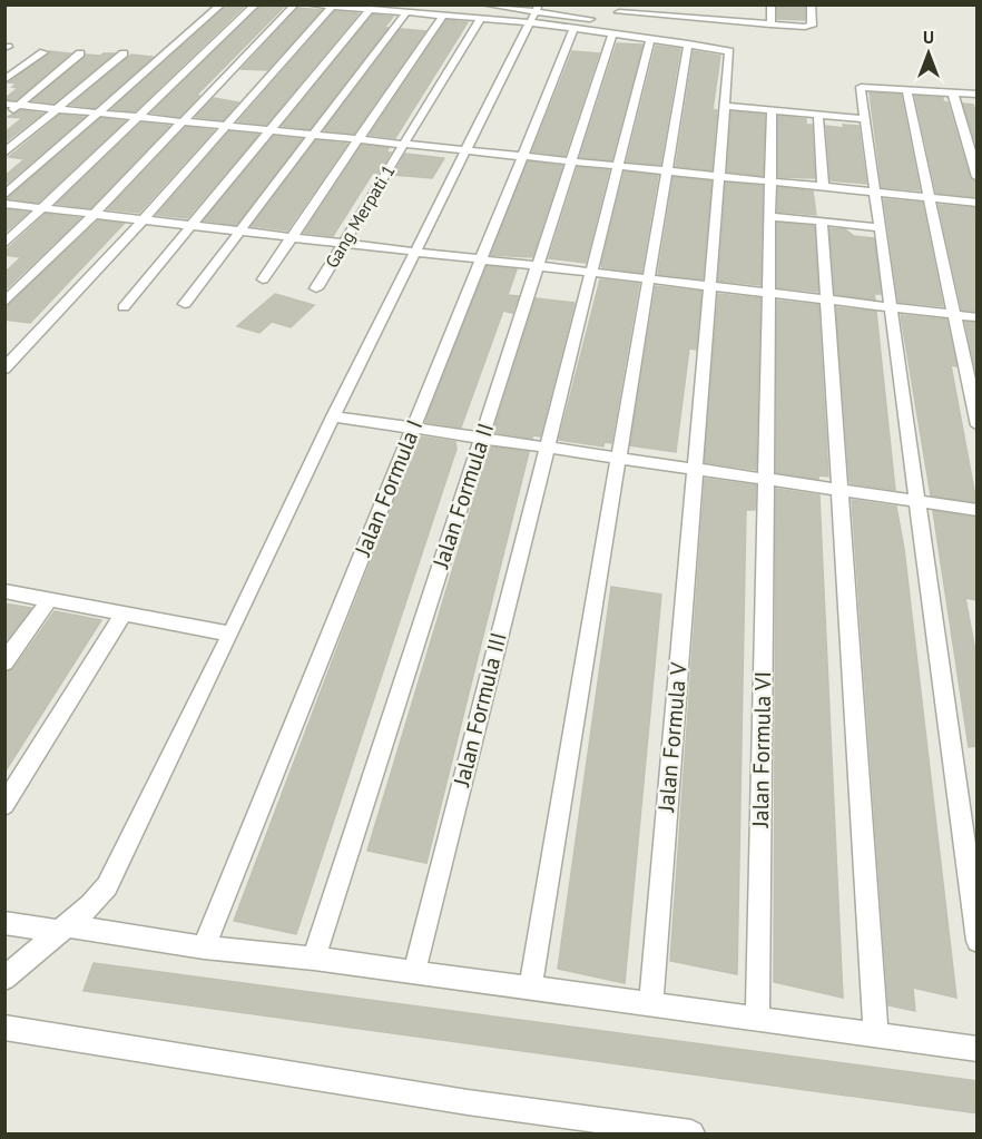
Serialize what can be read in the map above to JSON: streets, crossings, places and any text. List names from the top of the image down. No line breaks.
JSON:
{"streets":{"street":["Gang Merpati 1","Jalan Formula I","Jalan Formula II","Jalan Formula III","Jalan Formula V","Jalan Formula VI"]},"north":"top"}
